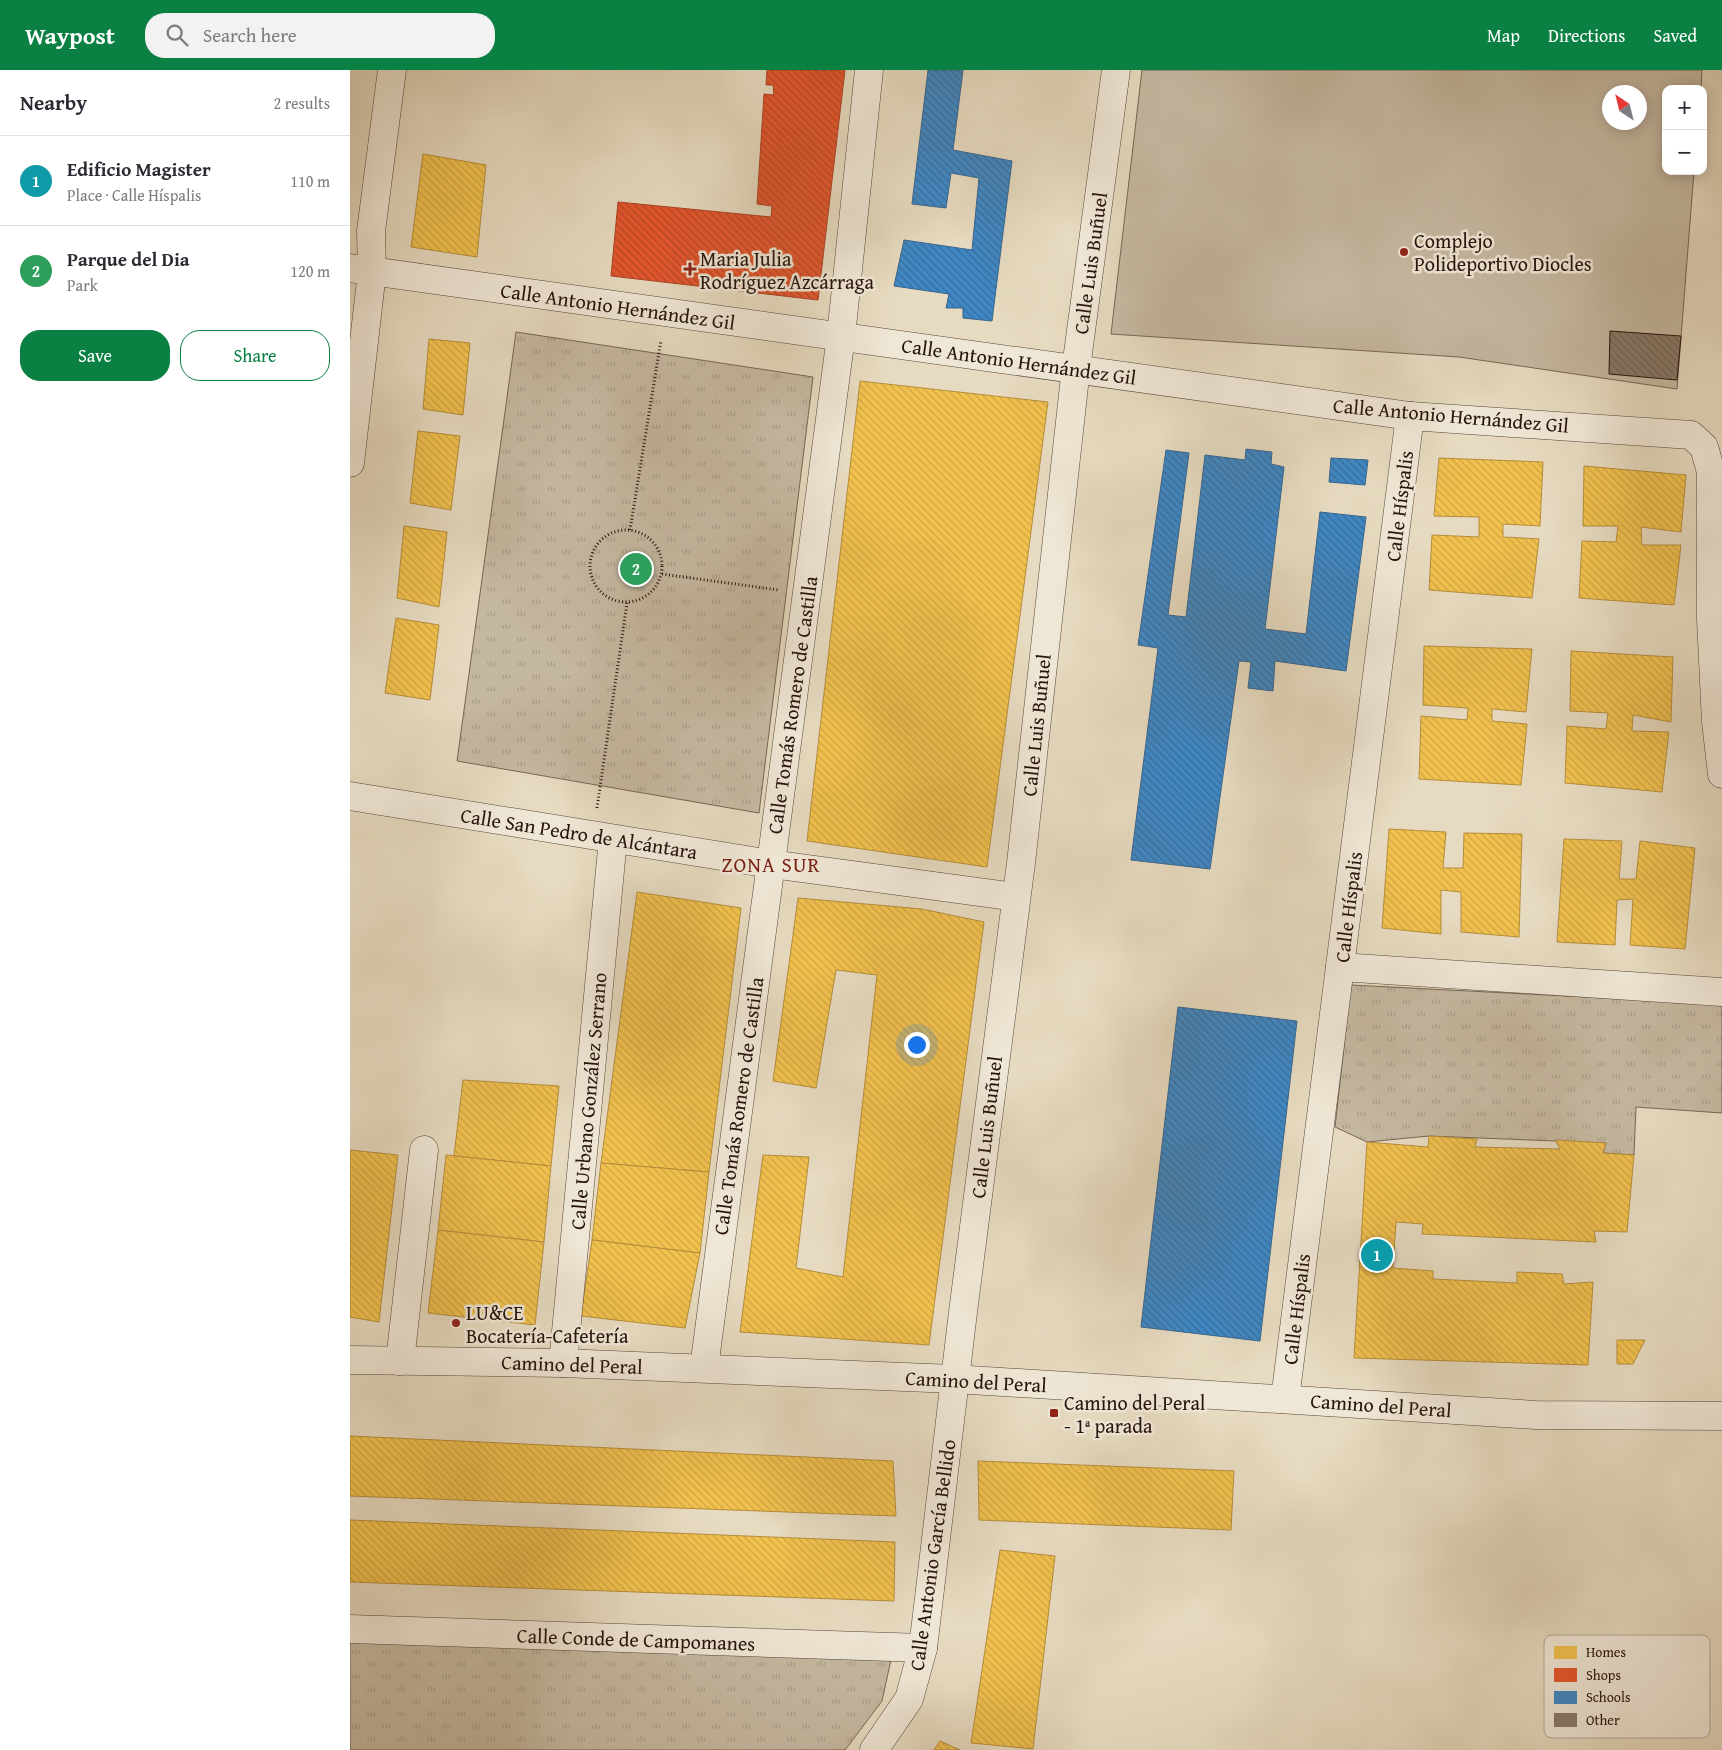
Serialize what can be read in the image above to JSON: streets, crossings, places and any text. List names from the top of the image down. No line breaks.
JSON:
{"streets":{"street":["Calle Luis Buñuel","Calle Antonio Hernández Gil","Calle Híspalis","Calle Tomás Romero de Castilla","Calle San Pedro de Alcántara","Calle Urbano González Serrano","Camino del Peral","Calle Antonio García Bellido","Calle Conde de Campomanes"]},"crossings":[["Calle Luis Buñuel","Calle Antonio Hernández Gil"],["Calle Luis Buñuel","Calle San Pedro de Alcántara"],["Calle Luis Buñuel","Camino del Peral"],["Calle Luis Buñuel","Calle Antonio García Bellido"],["Calle Antonio Hernández Gil","Calle Híspalis"],["Calle Antonio Hernández Gil","Calle Tomás Romero de Castilla"],["Calle Híspalis","Camino del Peral"],["Calle Tomás Romero de Castilla","Calle San Pedro de Alcántara"],["Calle Tomás Romero de Castilla","Camino del Peral"],["Calle San Pedro de Alcántara","Calle Urbano González Serrano"],["Calle Urbano González Serrano","Camino del Peral"],["Camino del Peral","Calle Antonio García Bellido"],["Calle Antonio García Bellido","Calle Conde de Campomanes"]],"districts":["ZONA SUR"],"places":{"other":["Complejo Polideportivo Diocles","LU&CE Bocatería-Cafetería"],"health":["Maria Julia Rodríguez Azcárraga"],"transit":["Camino del Peral - 1ª parada"]},"legend":["Homes","Shops","Schools","Other"],"north":"top left","page":{"header":"Waypost","search":"Search here","nav":["Map","Directions","Saved"],"heading":["Nearby","2 results"],"map_buttons":["+","−"],"list":[{"mark":"1","name":"Edificio Magister","note":"Place · Calle Híspalis","value":"110 m"},{"mark":"2","name":"Parque del Dia","note":"Park","value":"120 m"}],"buttons":["Save","Share"],"pins":["2","1"]}}
